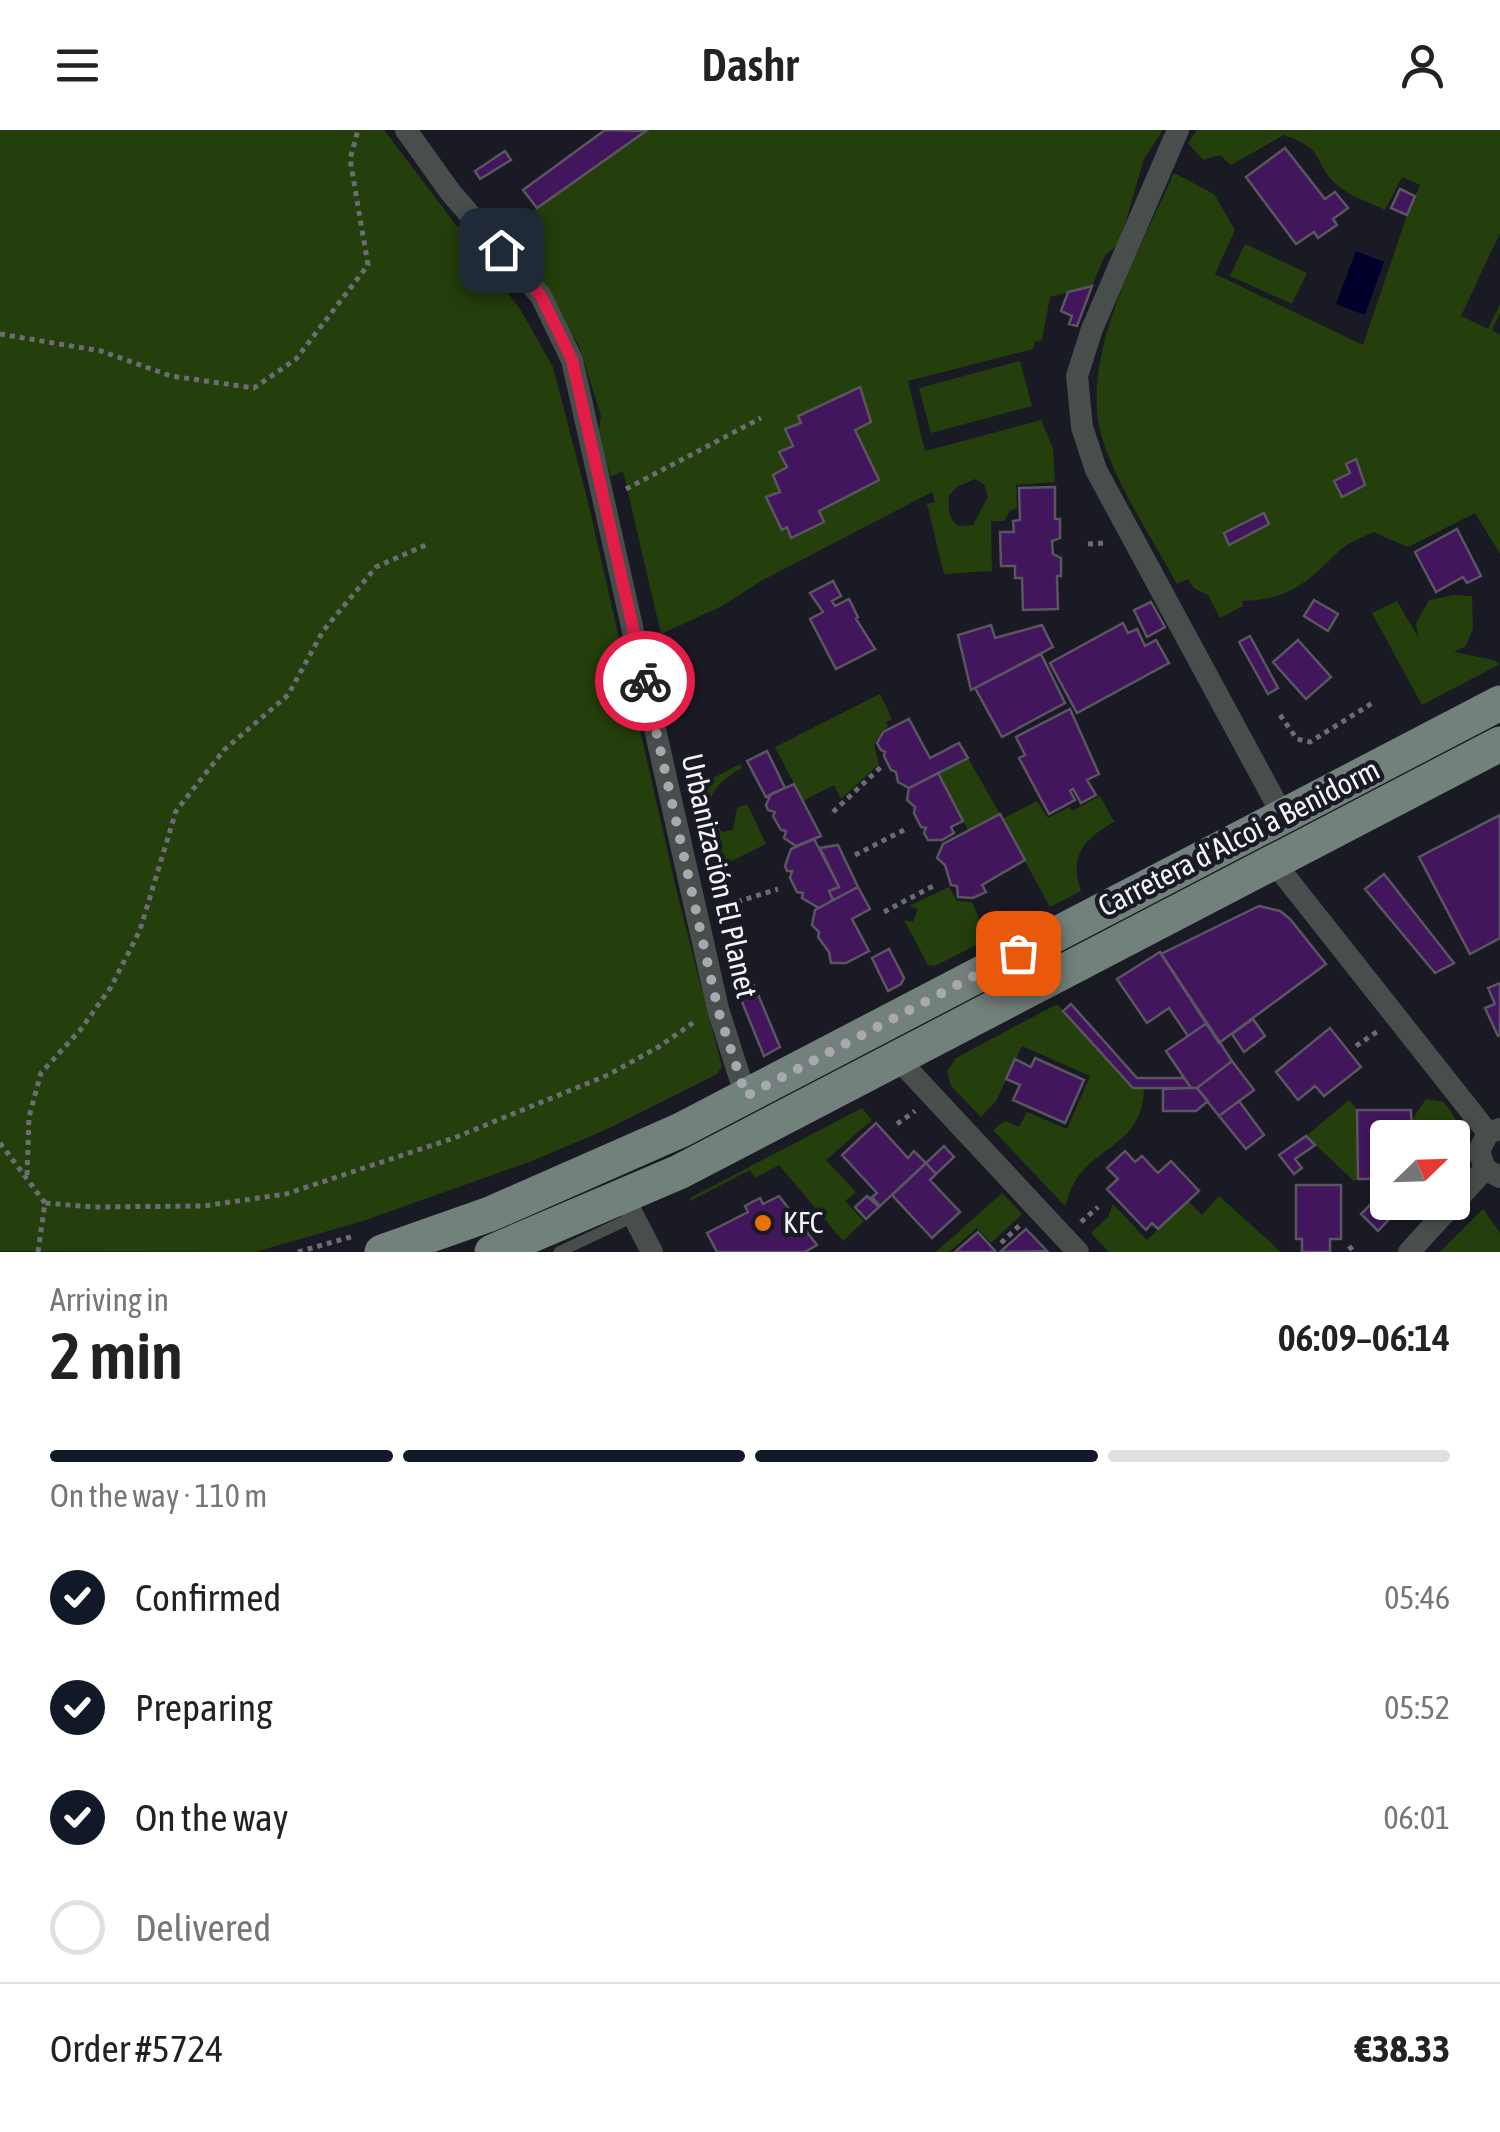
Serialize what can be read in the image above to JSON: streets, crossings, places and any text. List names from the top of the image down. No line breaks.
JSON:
{"streets":{"main road":["Carretera d'Alcoi a Benidorm"],"street":["Urbanización El Planet"]},"crossings":[["Carretera d'Alcoi a Benidorm","Urbanización El Planet"]],"places":["KFC"],"north":"top right","page":{"header":"Dashr","heading":["2 min","Arriving in","06:09–06:14"],"panel":["Order #5724","€38.33"],"bar":"On the way · 110 m","list":[["Confirmed","05:46"],["Preparing","05:52"],["On the way","06:01"],"Delivered"]}}
